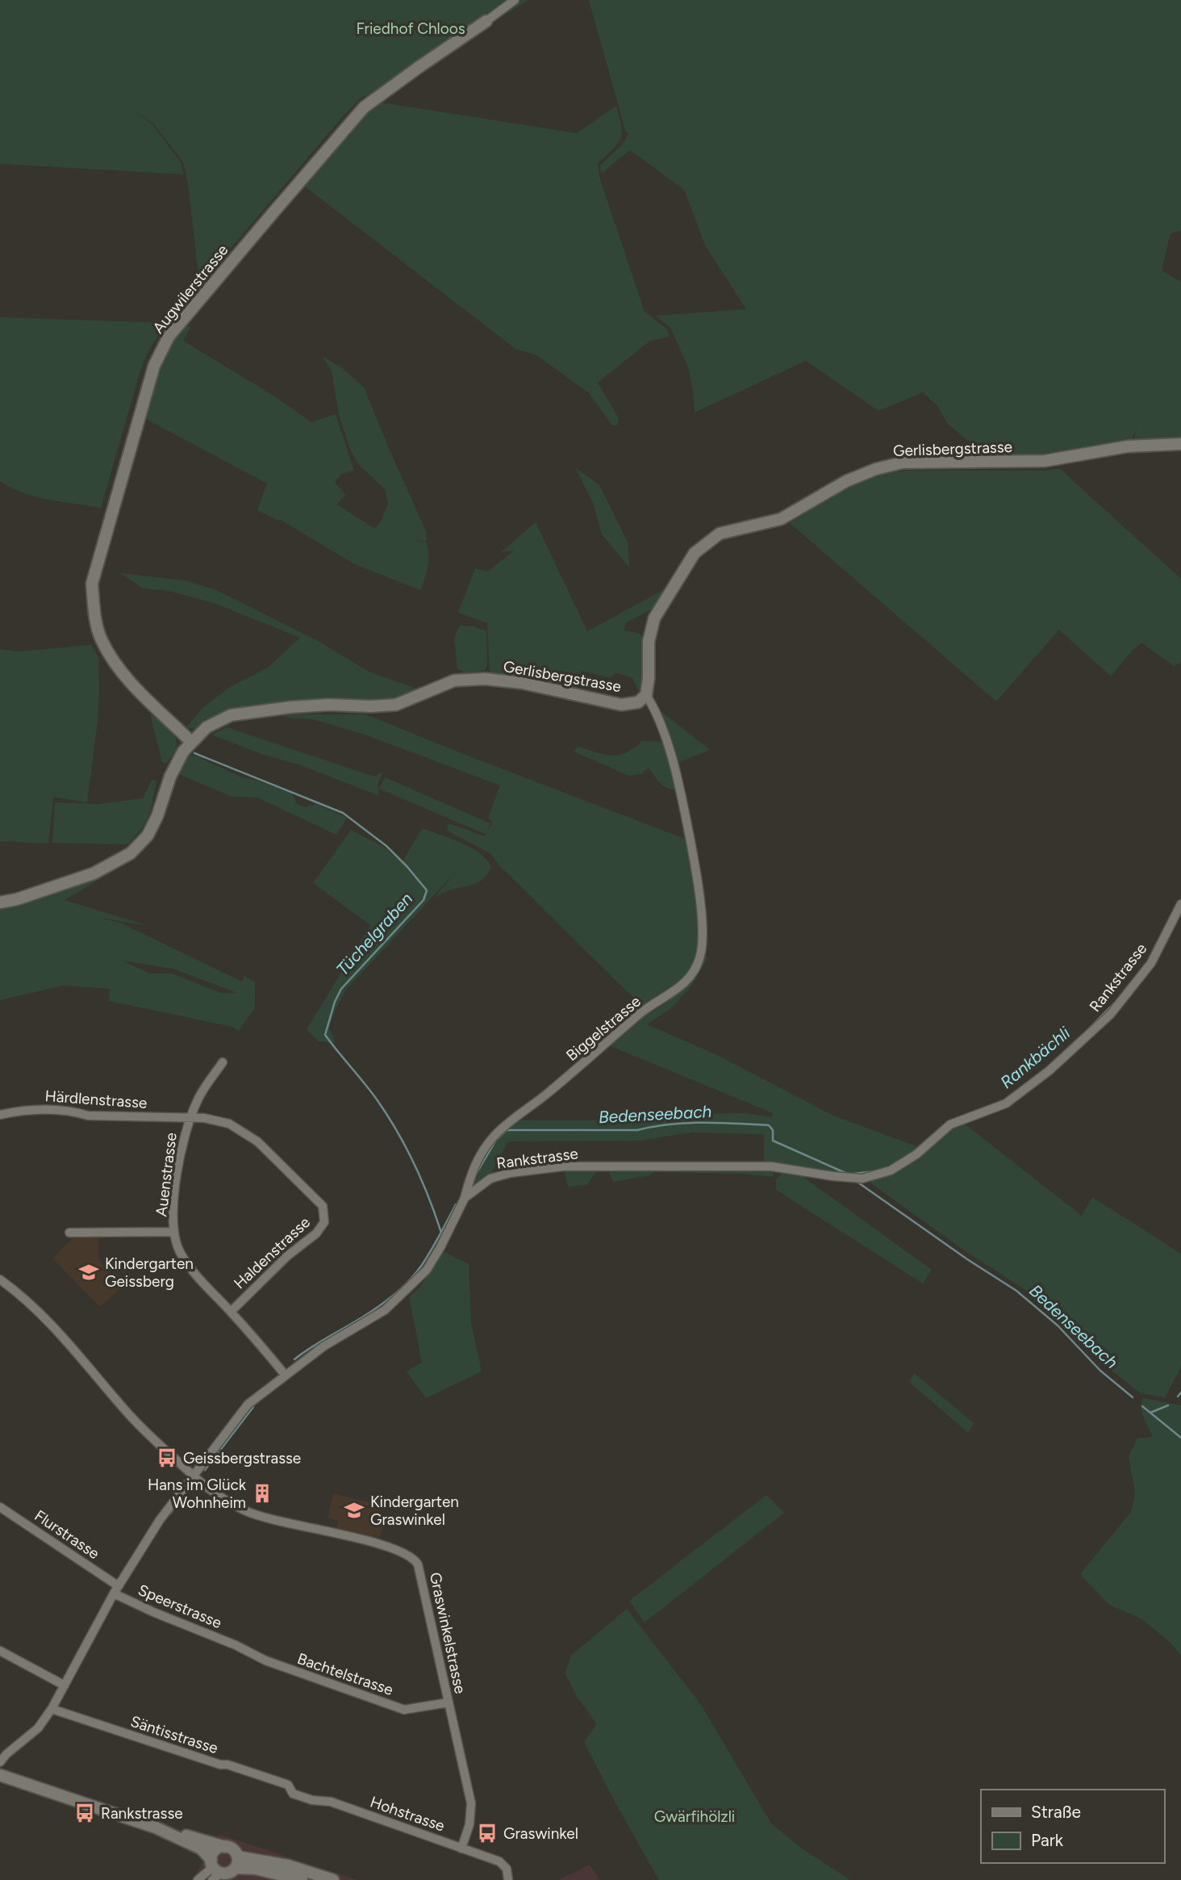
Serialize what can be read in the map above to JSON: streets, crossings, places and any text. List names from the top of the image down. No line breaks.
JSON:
{"streets":{"street":["Augwilerstrasse","Gerlisbergstrasse","Rankstrasse","Biggelstrasse","Härdlenstrasse","Auenstrasse","Haldenstrasse","Flurstrasse","Speerstrasse","Graswinkelstrasse","Bachtelstrasse","Säntisstrasse","Hohstrasse"]},"crossings":[["Augwilerstrasse","Gerlisbergstrasse"],["Gerlisbergstrasse","Biggelstrasse"],["Rankstrasse","Biggelstrasse"],["Rankstrasse","Auenstrasse"],["Rankstrasse","Flurstrasse"],["Rankstrasse","Speerstrasse"],["Rankstrasse","Graswinkelstrasse"],["Rankstrasse","Säntisstrasse"],["Härdlenstrasse","Auenstrasse"],["Härdlenstrasse","Haldenstrasse"],["Auenstrasse","Haldenstrasse"],["Flurstrasse","Speerstrasse"],["Speerstrasse","Bachtelstrasse"],["Graswinkelstrasse","Bachtelstrasse"],["Graswinkelstrasse","Hohstrasse"],["Säntisstrasse","Hohstrasse"]],"water":["Tüchelgraben","Rankbächli","Bedenseebach"],"parks":["Friedhof Chloos","Gwärfihölzli"],"places":{"school or university":["Kindergarten Geissberg","Kindergarten Graswinkel"],"bus stop":["Geissbergstrasse","Rankstrasse","Graswinkel"],"building":["Hans im Glück Wohnheim"]},"legend":["Straße","Park"]}
